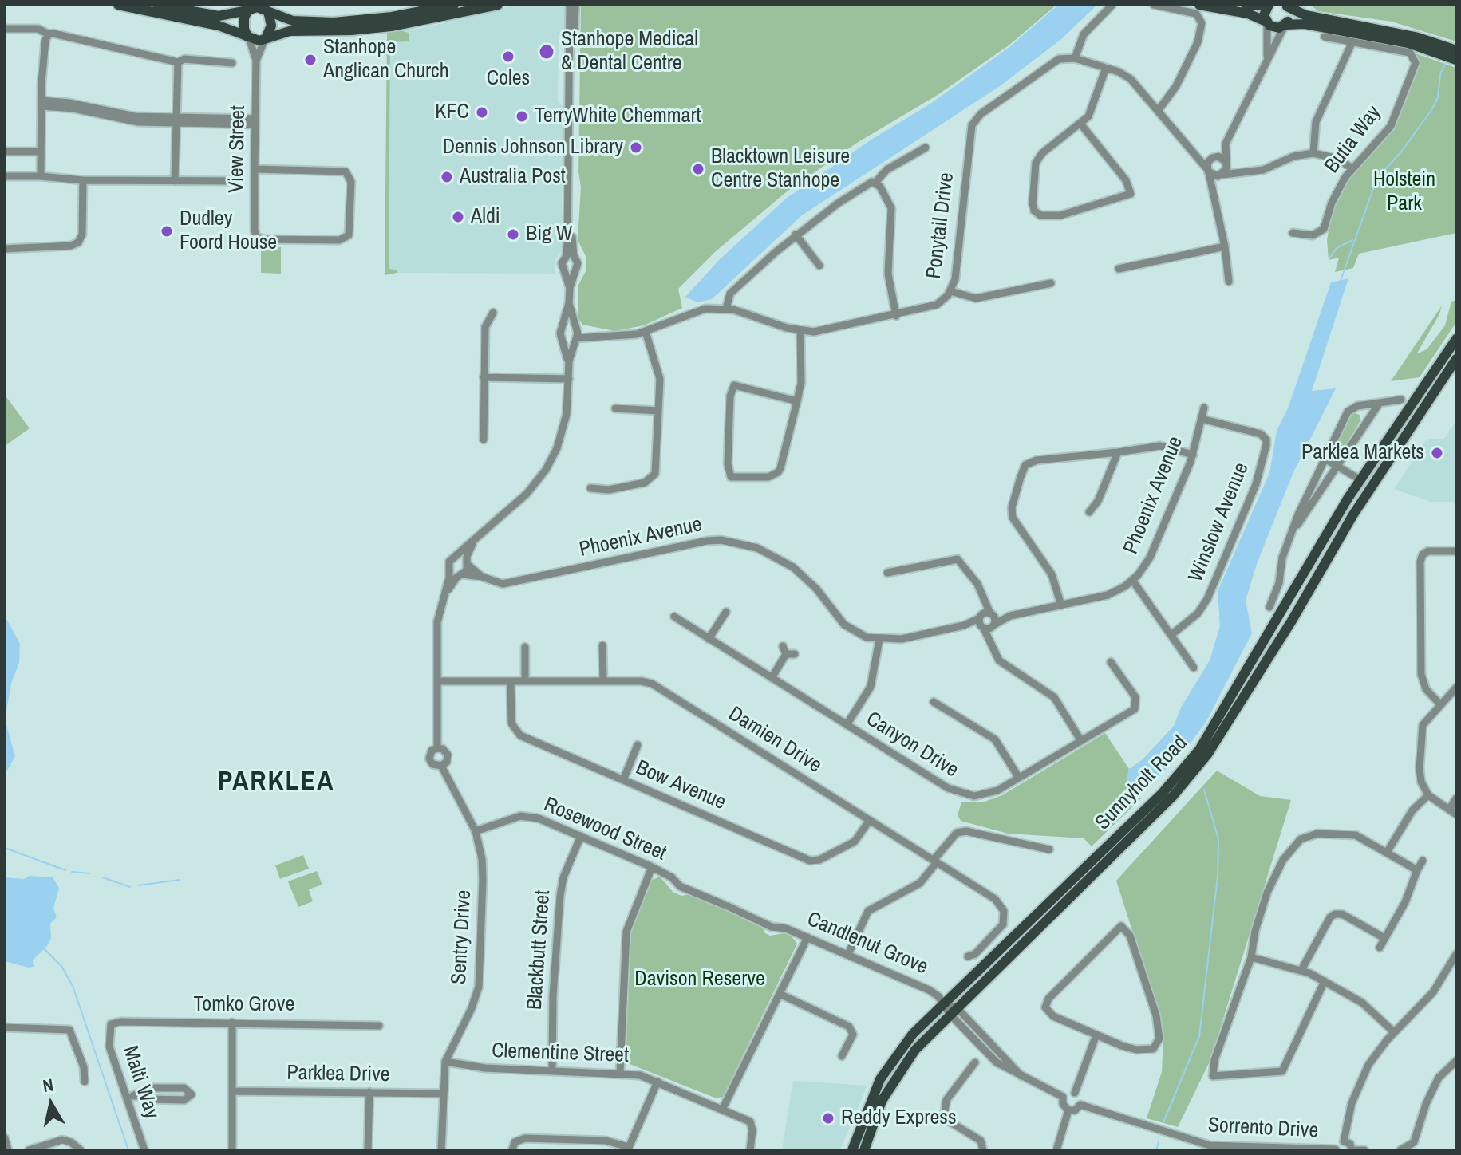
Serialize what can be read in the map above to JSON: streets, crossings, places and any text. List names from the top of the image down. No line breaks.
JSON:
{"streets":{"main road":["Sunnyholt Road"],"street":["Butia Way","View Street","Ponytail Drive","Phoenix Avenue","Winslow Avenue","Damien Drive","Canyon Drive","Bow Avenue","Rosewood Street","Sentry Drive","Candlenut Grove","Blackbutt Street","Tomko Grove","Clementine Street","Parklea Drive","Malti Way","Sorrento Drive"]},"crossings":[["Phoenix Avenue","Winslow Avenue"],["Damien Drive","Bow Avenue"],["Sunnyholt Road","Candlenut Grove"],["Rosewood Street","Sentry Drive"],["Rosewood Street","Candlenut Grove"],["Rosewood Street","Blackbutt Street"],["Sentry Drive","Clementine Street"],["Sentry Drive","Parklea Drive"],["Blackbutt Street","Clementine Street"],["Tomko Grove","Malti Way"]],"districts":["PARKLEA"],"parks":["Holstein Park","Davison Reserve"],"places":["Stanhope Medical & Dental Centre","Coles","Stanhope Anglican Church","KFC","TerryWhite Chemmart","Dennis Johnson Library","Blacktown Leisure Centre Stanhope","Australia Post","Aldi","Dudley Foord House","Big W","Parklea Markets","Reddy Express"],"north":"top"}
